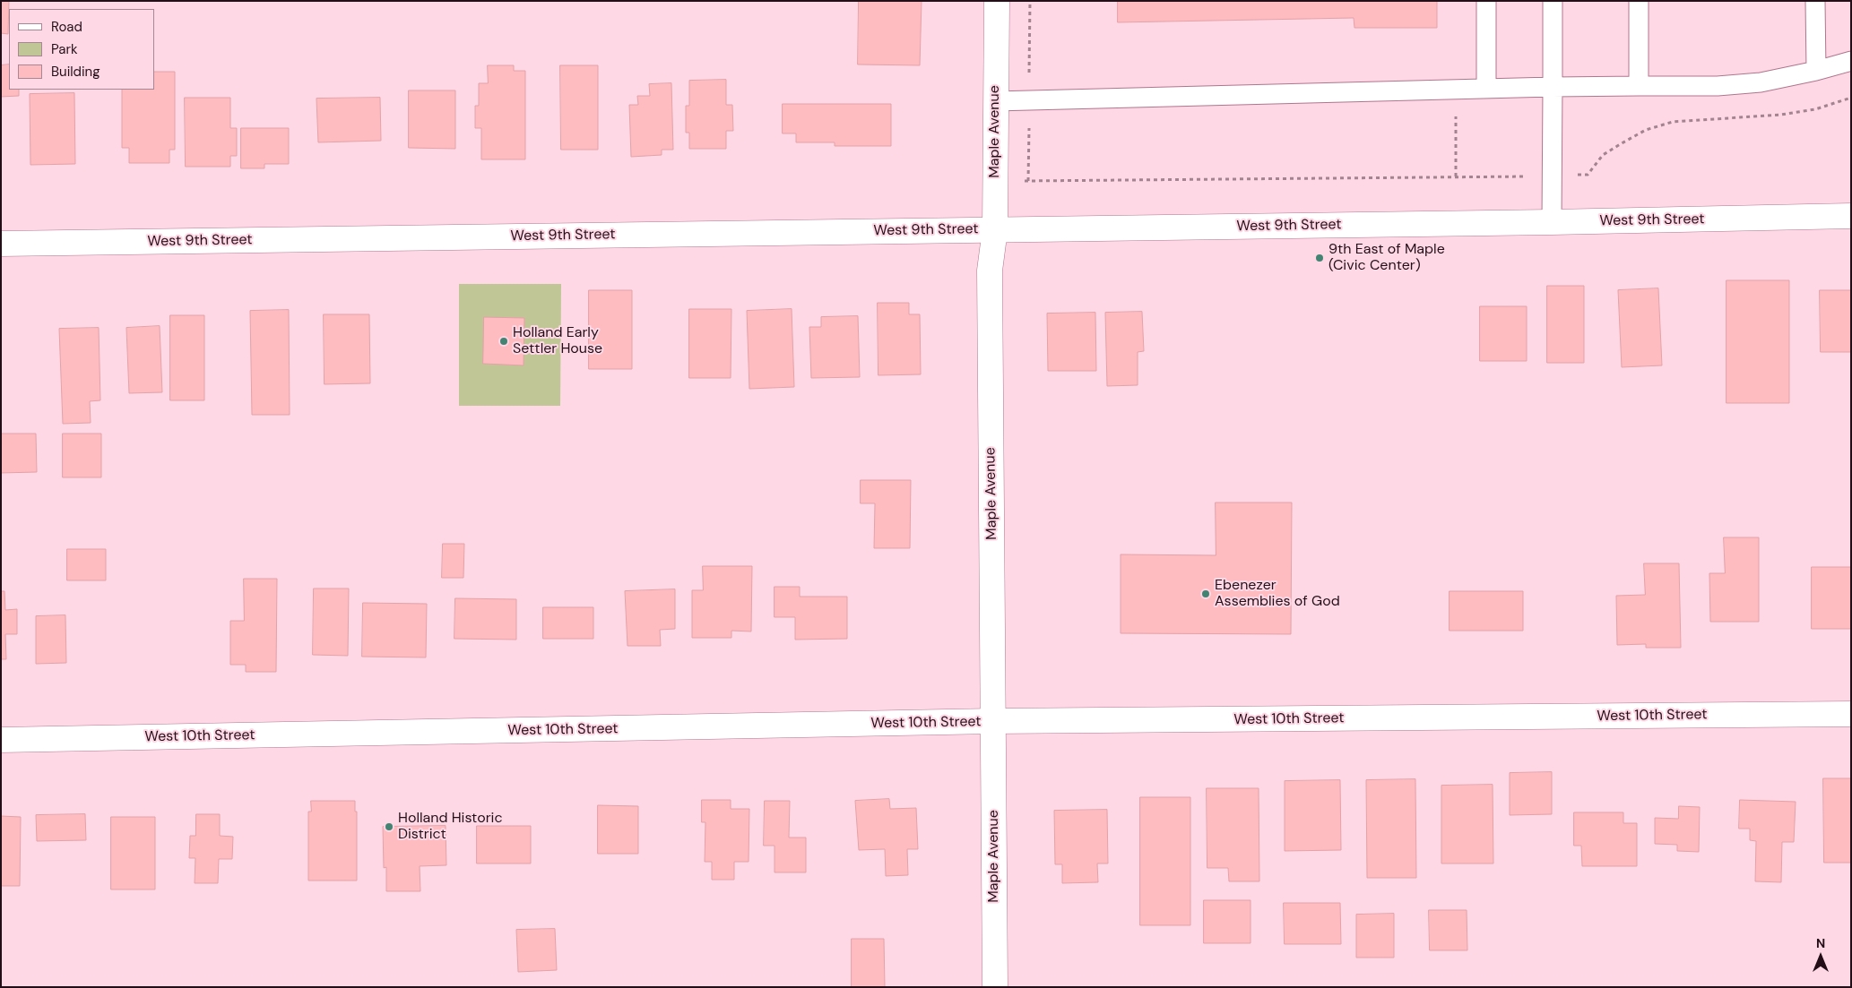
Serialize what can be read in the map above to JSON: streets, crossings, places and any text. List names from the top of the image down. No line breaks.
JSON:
{"streets":{"street":["Maple Avenue","West 9th Street","West 10th Street"]},"crossings":[["Maple Avenue","West 9th Street"],["Maple Avenue","West 10th Street"]],"places":["9th East of Maple (Civic Center)","Holland Early Settler House","Ebenezer Assemblies of God","Holland Historic District"],"legend":["Road","Park","Building"],"north":"top"}
